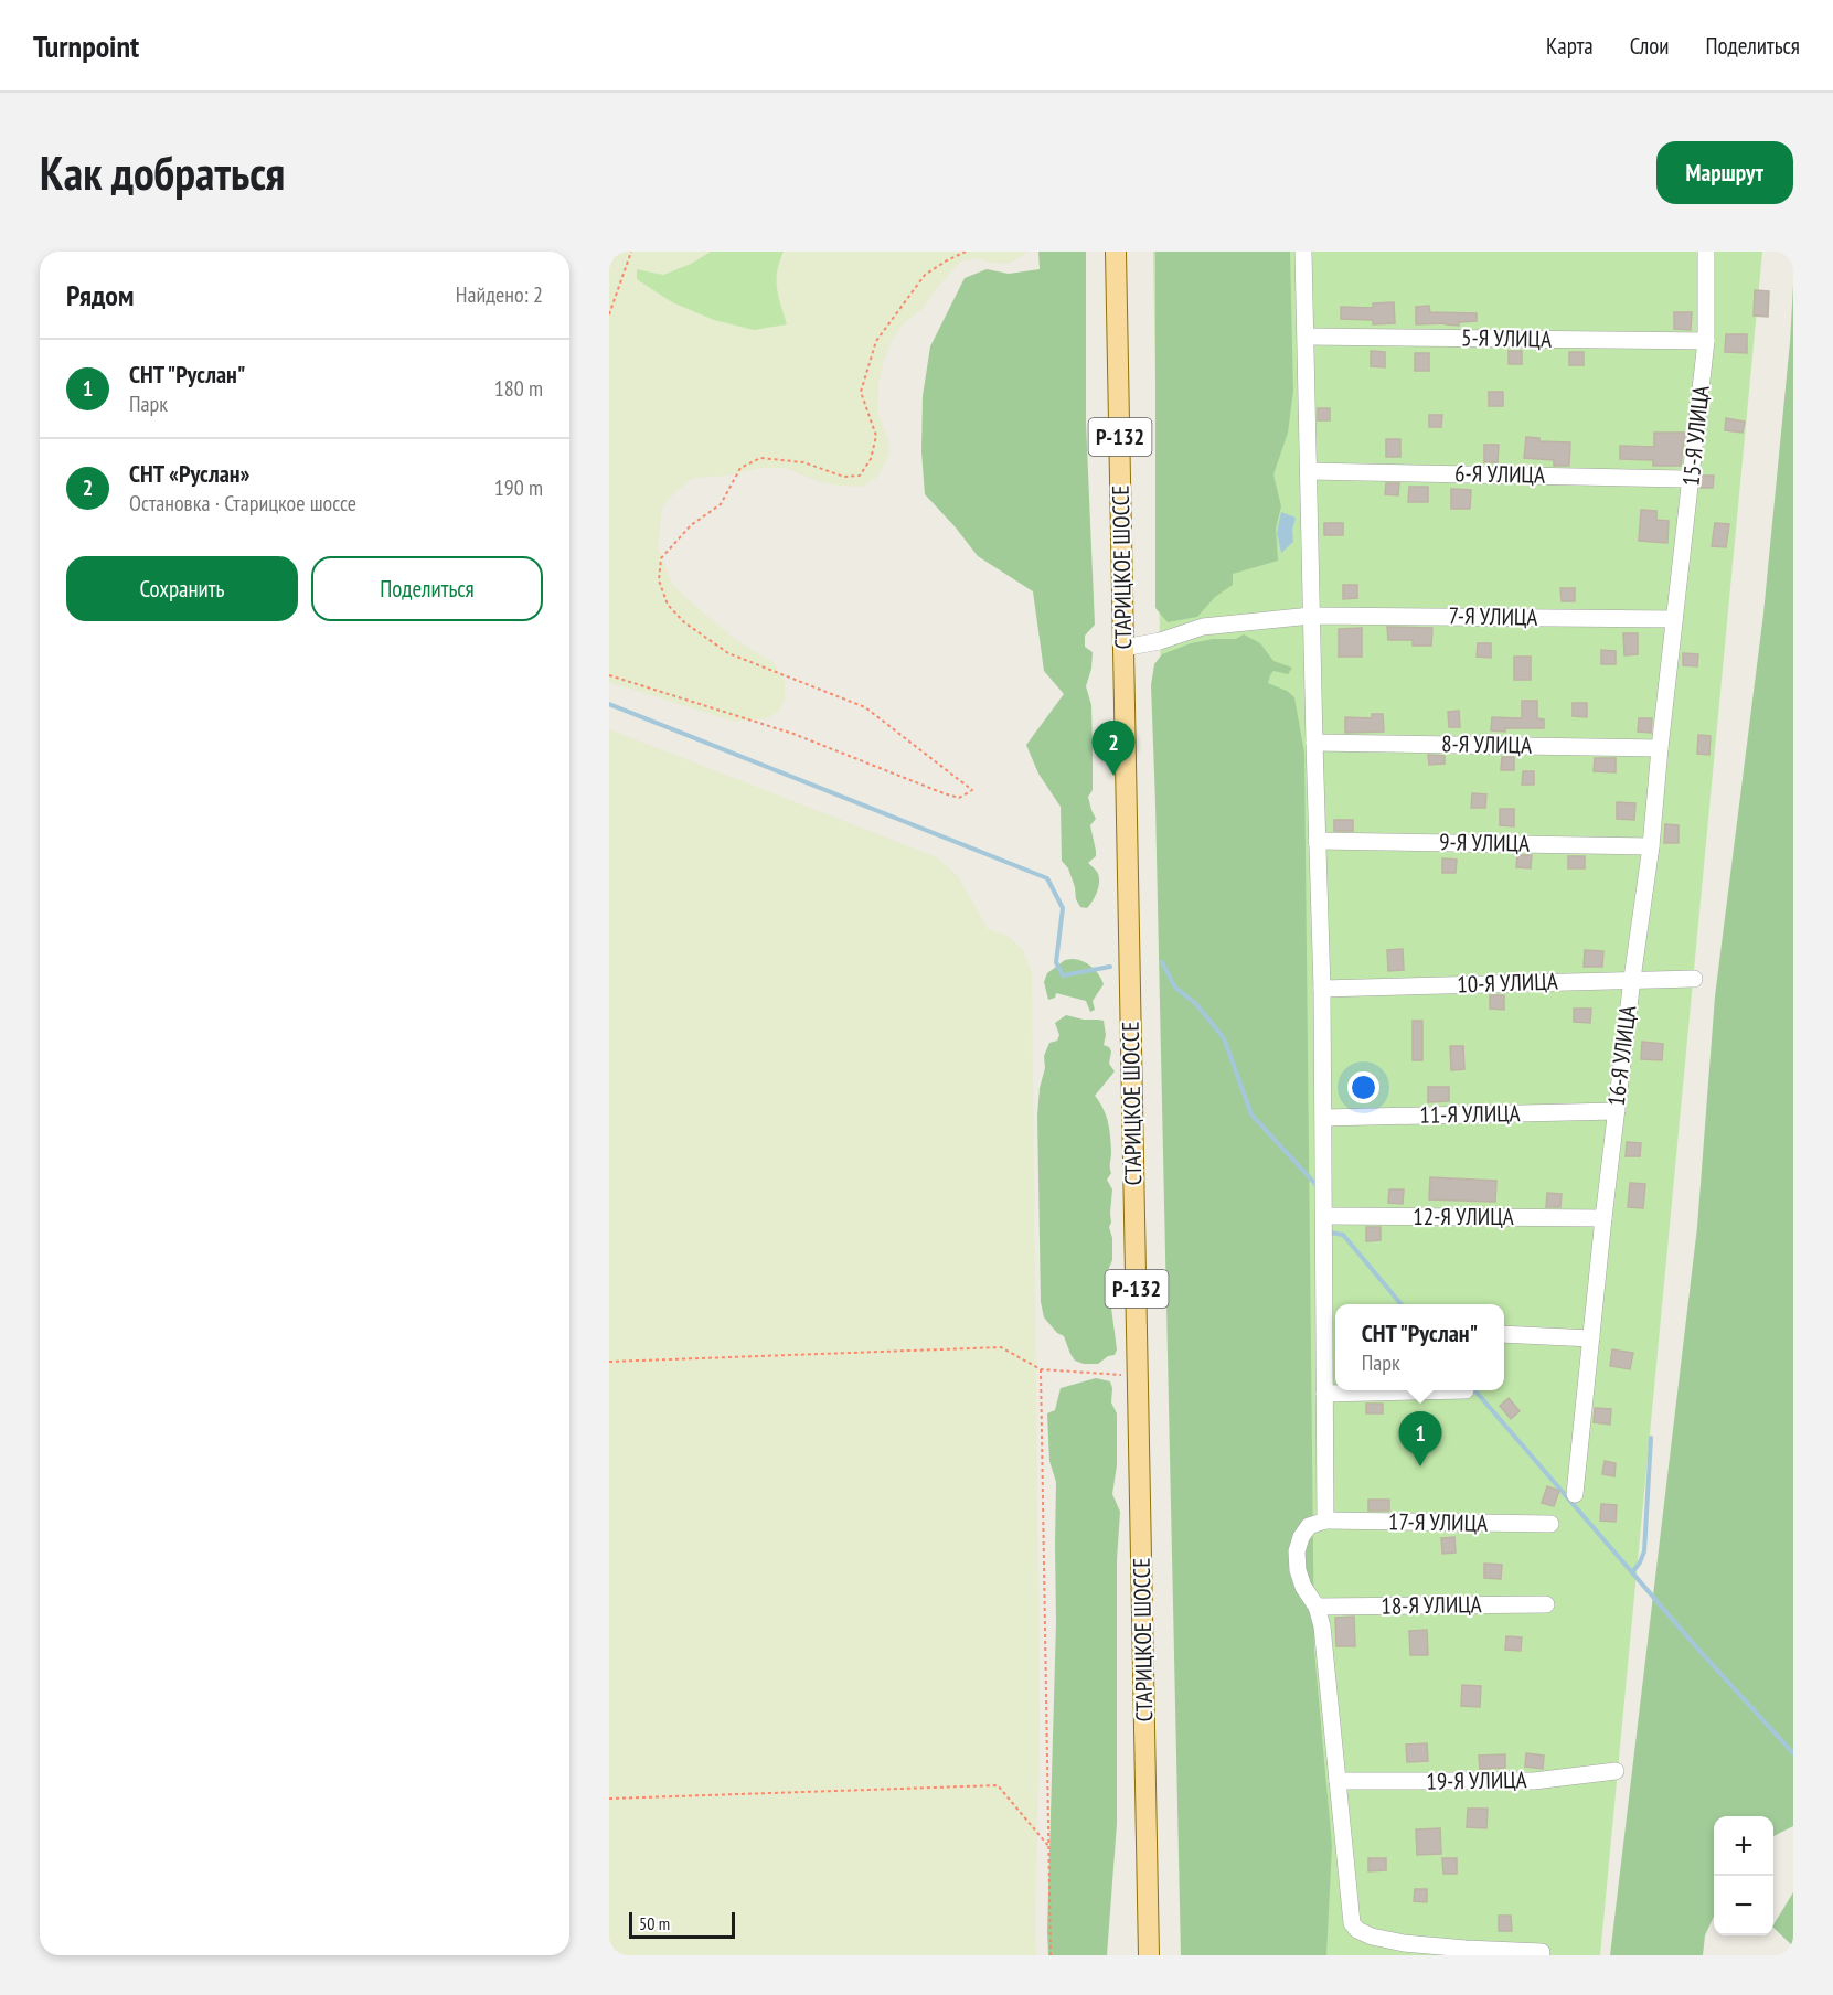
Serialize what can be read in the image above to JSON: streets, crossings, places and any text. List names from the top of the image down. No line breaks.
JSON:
{"streets":{"main road":["Р-132","СТАРИЦКОЕ ШОССЕ"],"street":["5-Я УЛИЦА","15-Я УЛИЦА","6-Я УЛИЦА","7-Я УЛИЦА","8-Я УЛИЦА","9-Я УЛИЦА","10-Я УЛИЦА","16-Я УЛИЦА","11-Я УЛИЦА","12-Я УЛИЦА","17-Я УЛИЦА","18-Я УЛИЦА","19-Я УЛИЦА"]},"crossings":[["5-Я УЛИЦА","15-Я УЛИЦА"],["15-Я УЛИЦА","6-Я УЛИЦА"],["15-Я УЛИЦА","7-Я УЛИЦА"],["15-Я УЛИЦА","16-Я УЛИЦА"],["СТАРИЦКОЕ ШОССЕ","7-Я УЛИЦА"],["7-Я УЛИЦА","16-Я УЛИЦА"],["8-Я УЛИЦА","16-Я УЛИЦА"],["9-Я УЛИЦА","16-Я УЛИЦА"],["10-Я УЛИЦА","16-Я УЛИЦА"],["16-Я УЛИЦА","11-Я УЛИЦА"],["16-Я УЛИЦА","12-Я УЛИЦА"]],"scale_bar":"50 m","page":{"header":"Turnpoint","nav":["Карта","Слои","Поделиться"],"buttons":["Маршрут",["Сохранить","Поделиться"]],"title":"Как добраться","heading":["Рядом","Найдено: 2"],"list":[{"mark":"1","name":"СНТ \"Руслан\"","note":"Парк","value":"180 m"},{"mark":"2","name":"СНТ «Руслан»","note":"Остановка · Старицкое шоссе","value":"190 m"}],"pins":["2","1"],"popup":["СНТ \"Руслан\"","Парк"],"map_buttons":["+","−"],"scale":"50 m"}}
